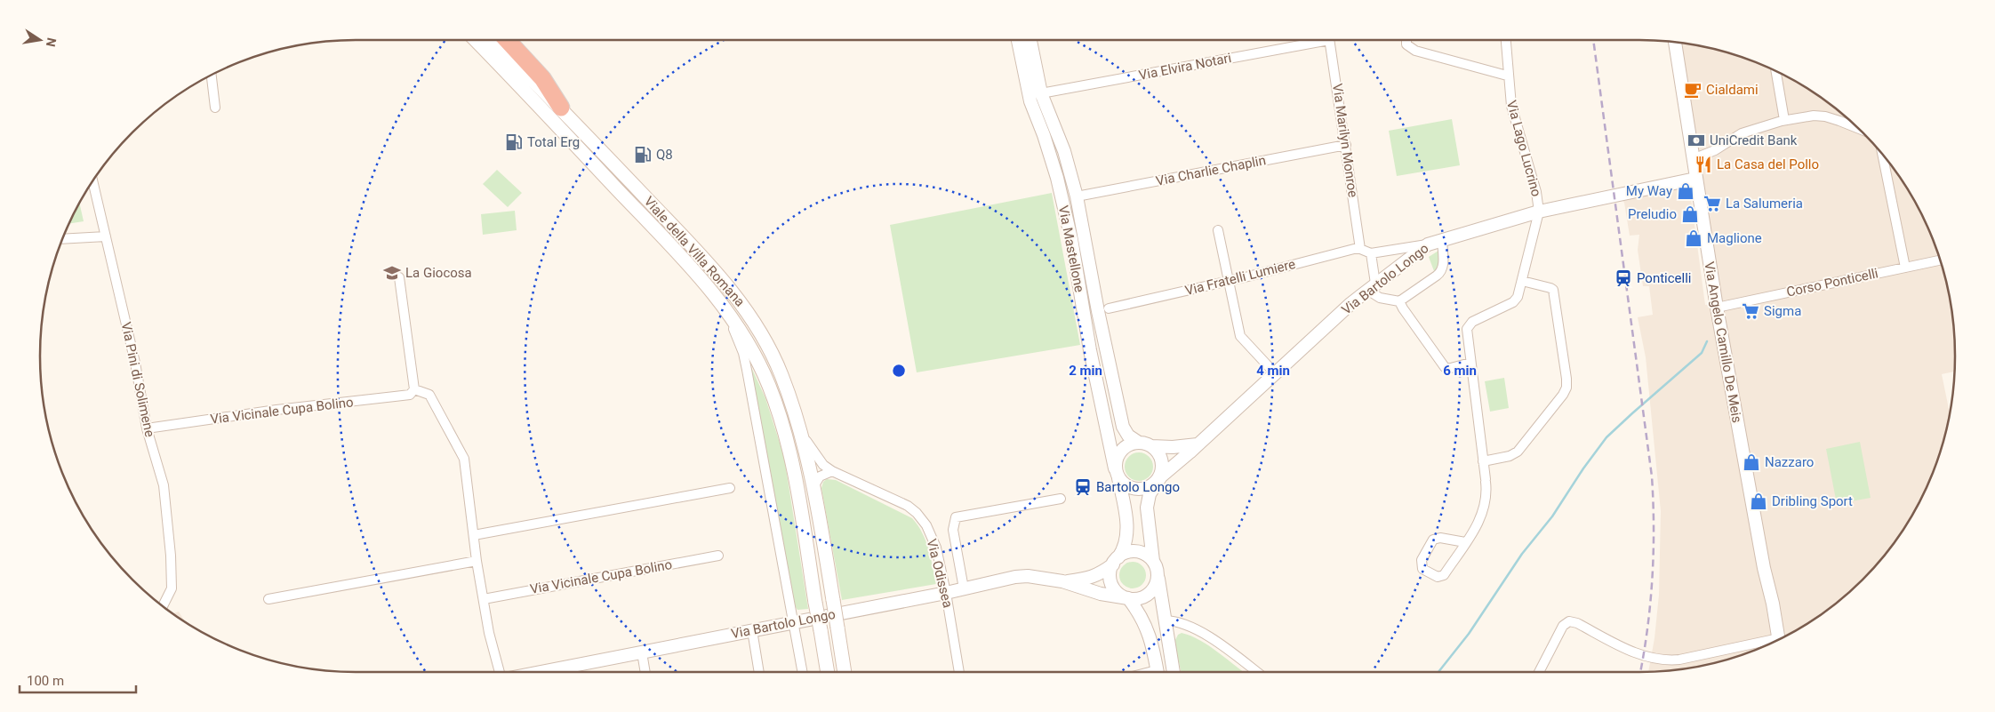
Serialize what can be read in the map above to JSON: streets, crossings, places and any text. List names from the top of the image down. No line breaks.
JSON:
{"streets":{"main road":["Viale della Villa Romana"],"street":["Via Elvira Notari","Via Marilyn Monroe","Via Lago Lucrino","Via Charlie Chaplin","Via Mastellone","Via Fratelli Lumiere","Via Bartolo Longo","Corso Ponticelli","Via Angelo Camillo De Meis","Via Pini di Solimene","Via Vicinale Cupa Bolino","Via Odissea"]},"crossings":[["Via Elvira Notari","Via Mastellone"],["Via Marilyn Monroe","Via Charlie Chaplin"],["Via Marilyn Monroe","Via Fratelli Lumiere"],["Via Lago Lucrino","Via Bartolo Longo"],["Via Charlie Chaplin","Via Mastellone"],["Via Mastellone","Via Bartolo Longo"],["Viale della Villa Romana","Via Bartolo Longo"],["Viale della Villa Romana","Via Odissea"],["Via Bartolo Longo","Via Angelo Camillo De Meis"],["Via Bartolo Longo","Via Odissea"],["Corso Ponticelli","Via Angelo Camillo De Meis"],["Via Pini di Solimene","Via Vicinale Cupa Bolino"]],"places":{"cafe":["Cialdami"],"bank":["UniCredit Bank"],"fuel station":["Total Erg","Q8"],"restaurant":["La Casa del Pollo"],"shop":["My Way","Preludio","Maglione","Nazzaro","Dribling Sport"],"supermarket":["La Salumeria","Sigma"],"school or university":["La Giocosa"],"station":["Ponticelli","Bartolo Longo"]},"scale_bar":"100 m","north":"right","rings":["2 min","4 min","6 min"]}
